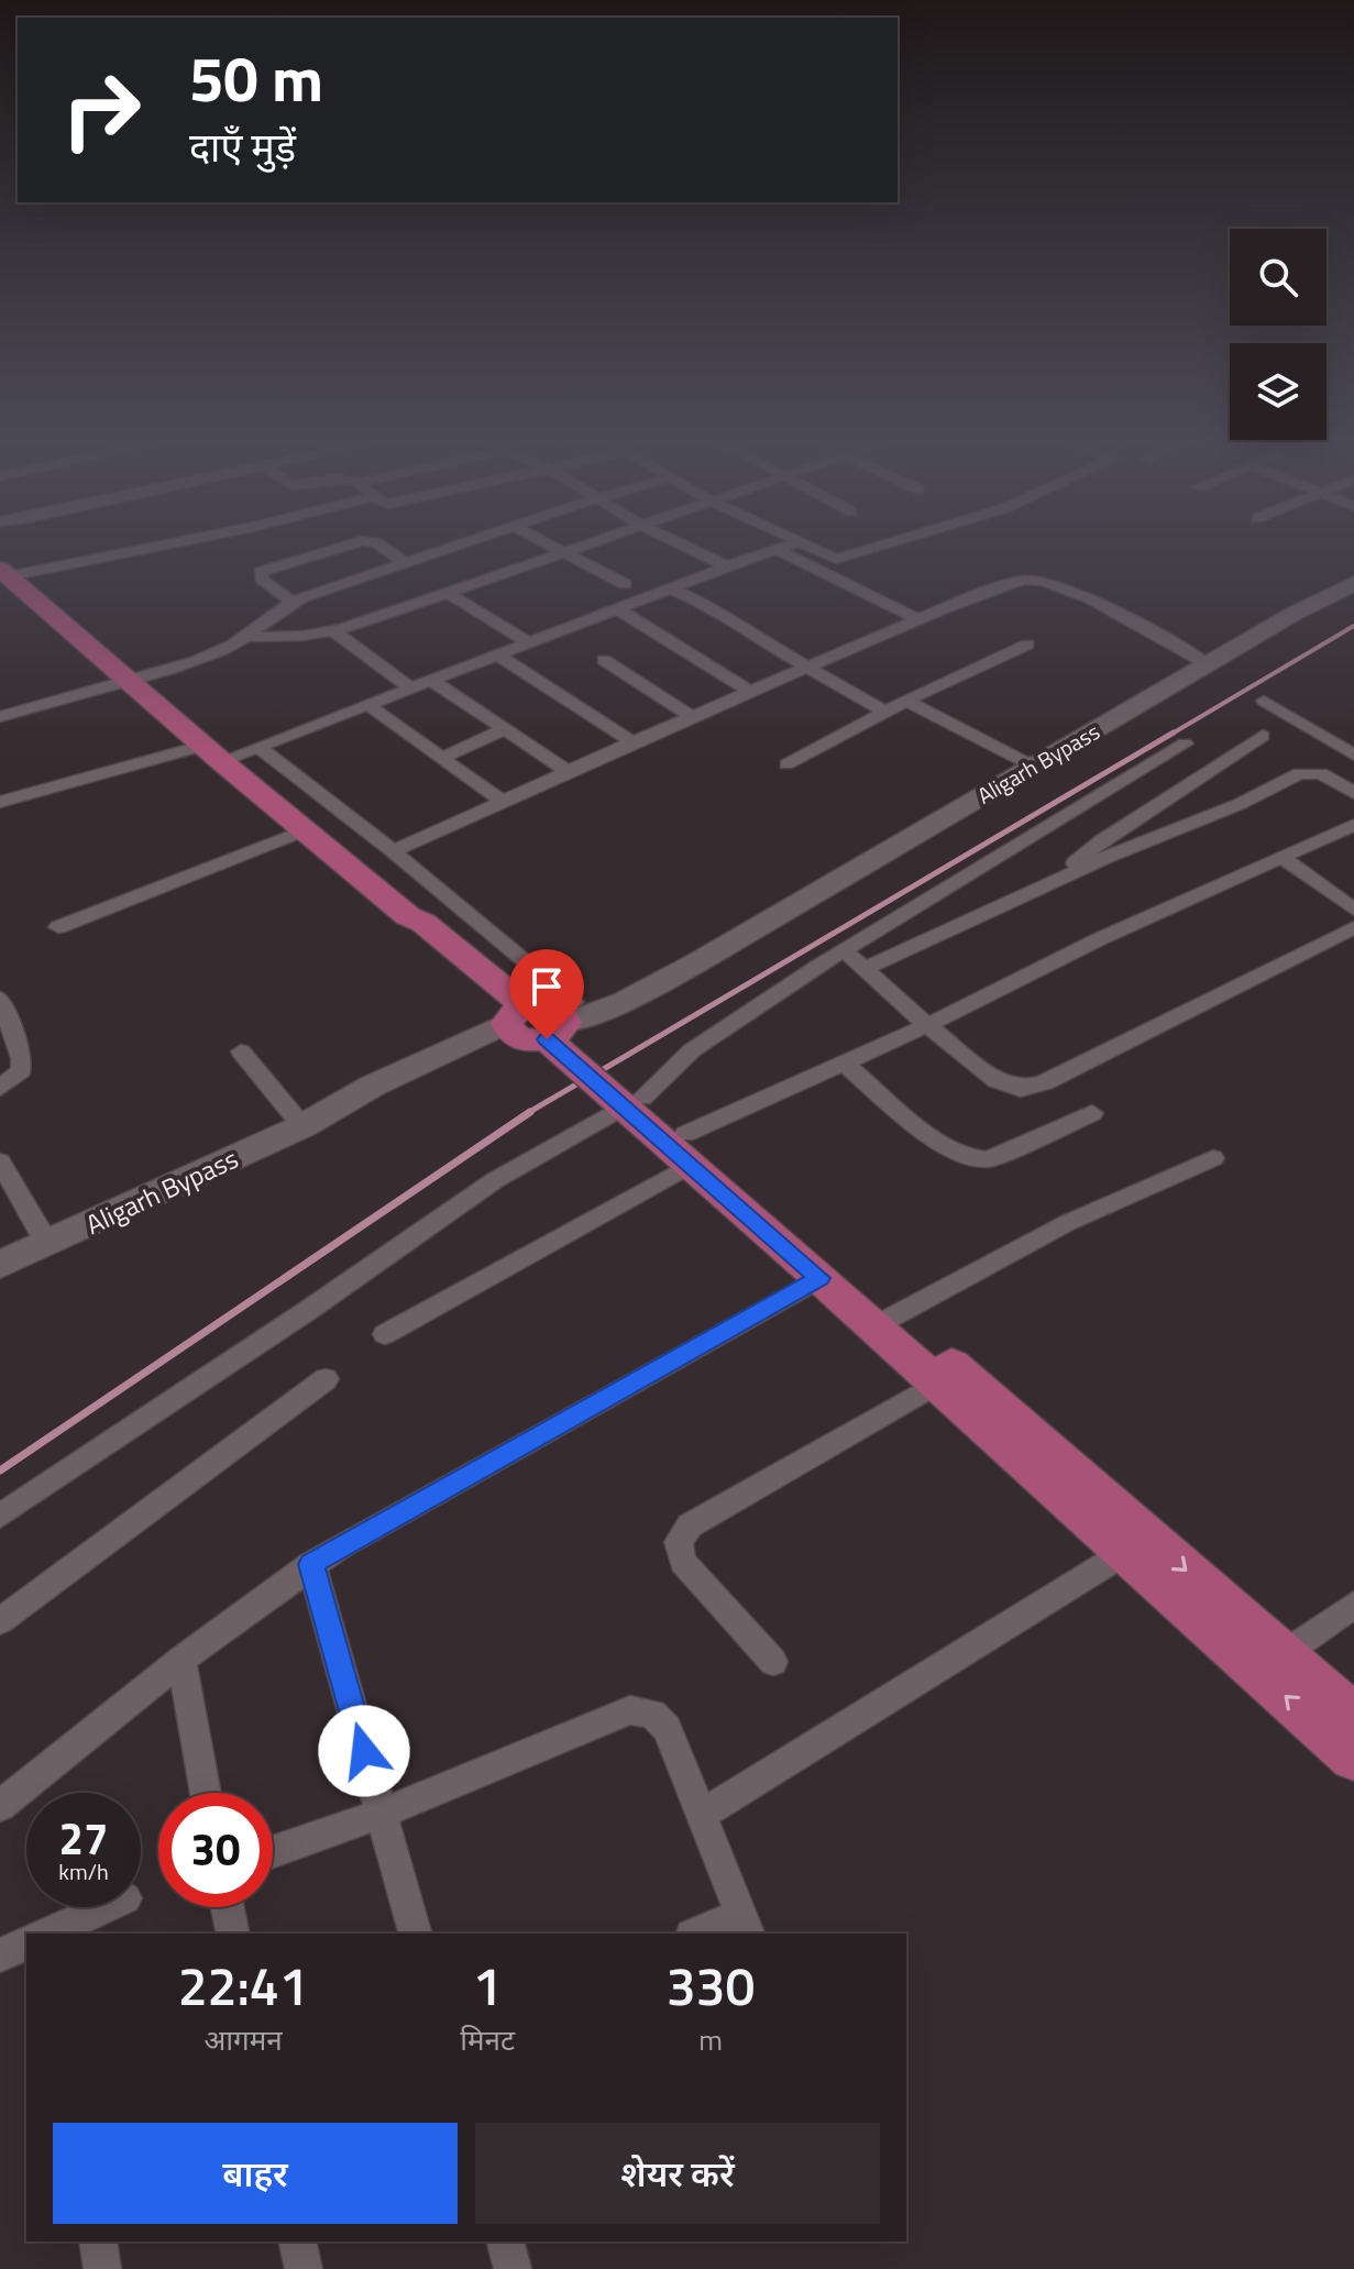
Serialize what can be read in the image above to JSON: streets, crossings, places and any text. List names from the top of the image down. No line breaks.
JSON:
{"streets":{"main road":["Aligarh Bypass"]},"page":{"turn":["50 m","दाएँ मुड़ें"],"speed":"27 km/h","limit":"30","eta":["22:41","आगमन","1","मिनट","330","m"],"buttons":["बाहर","शेयर करें"]}}
